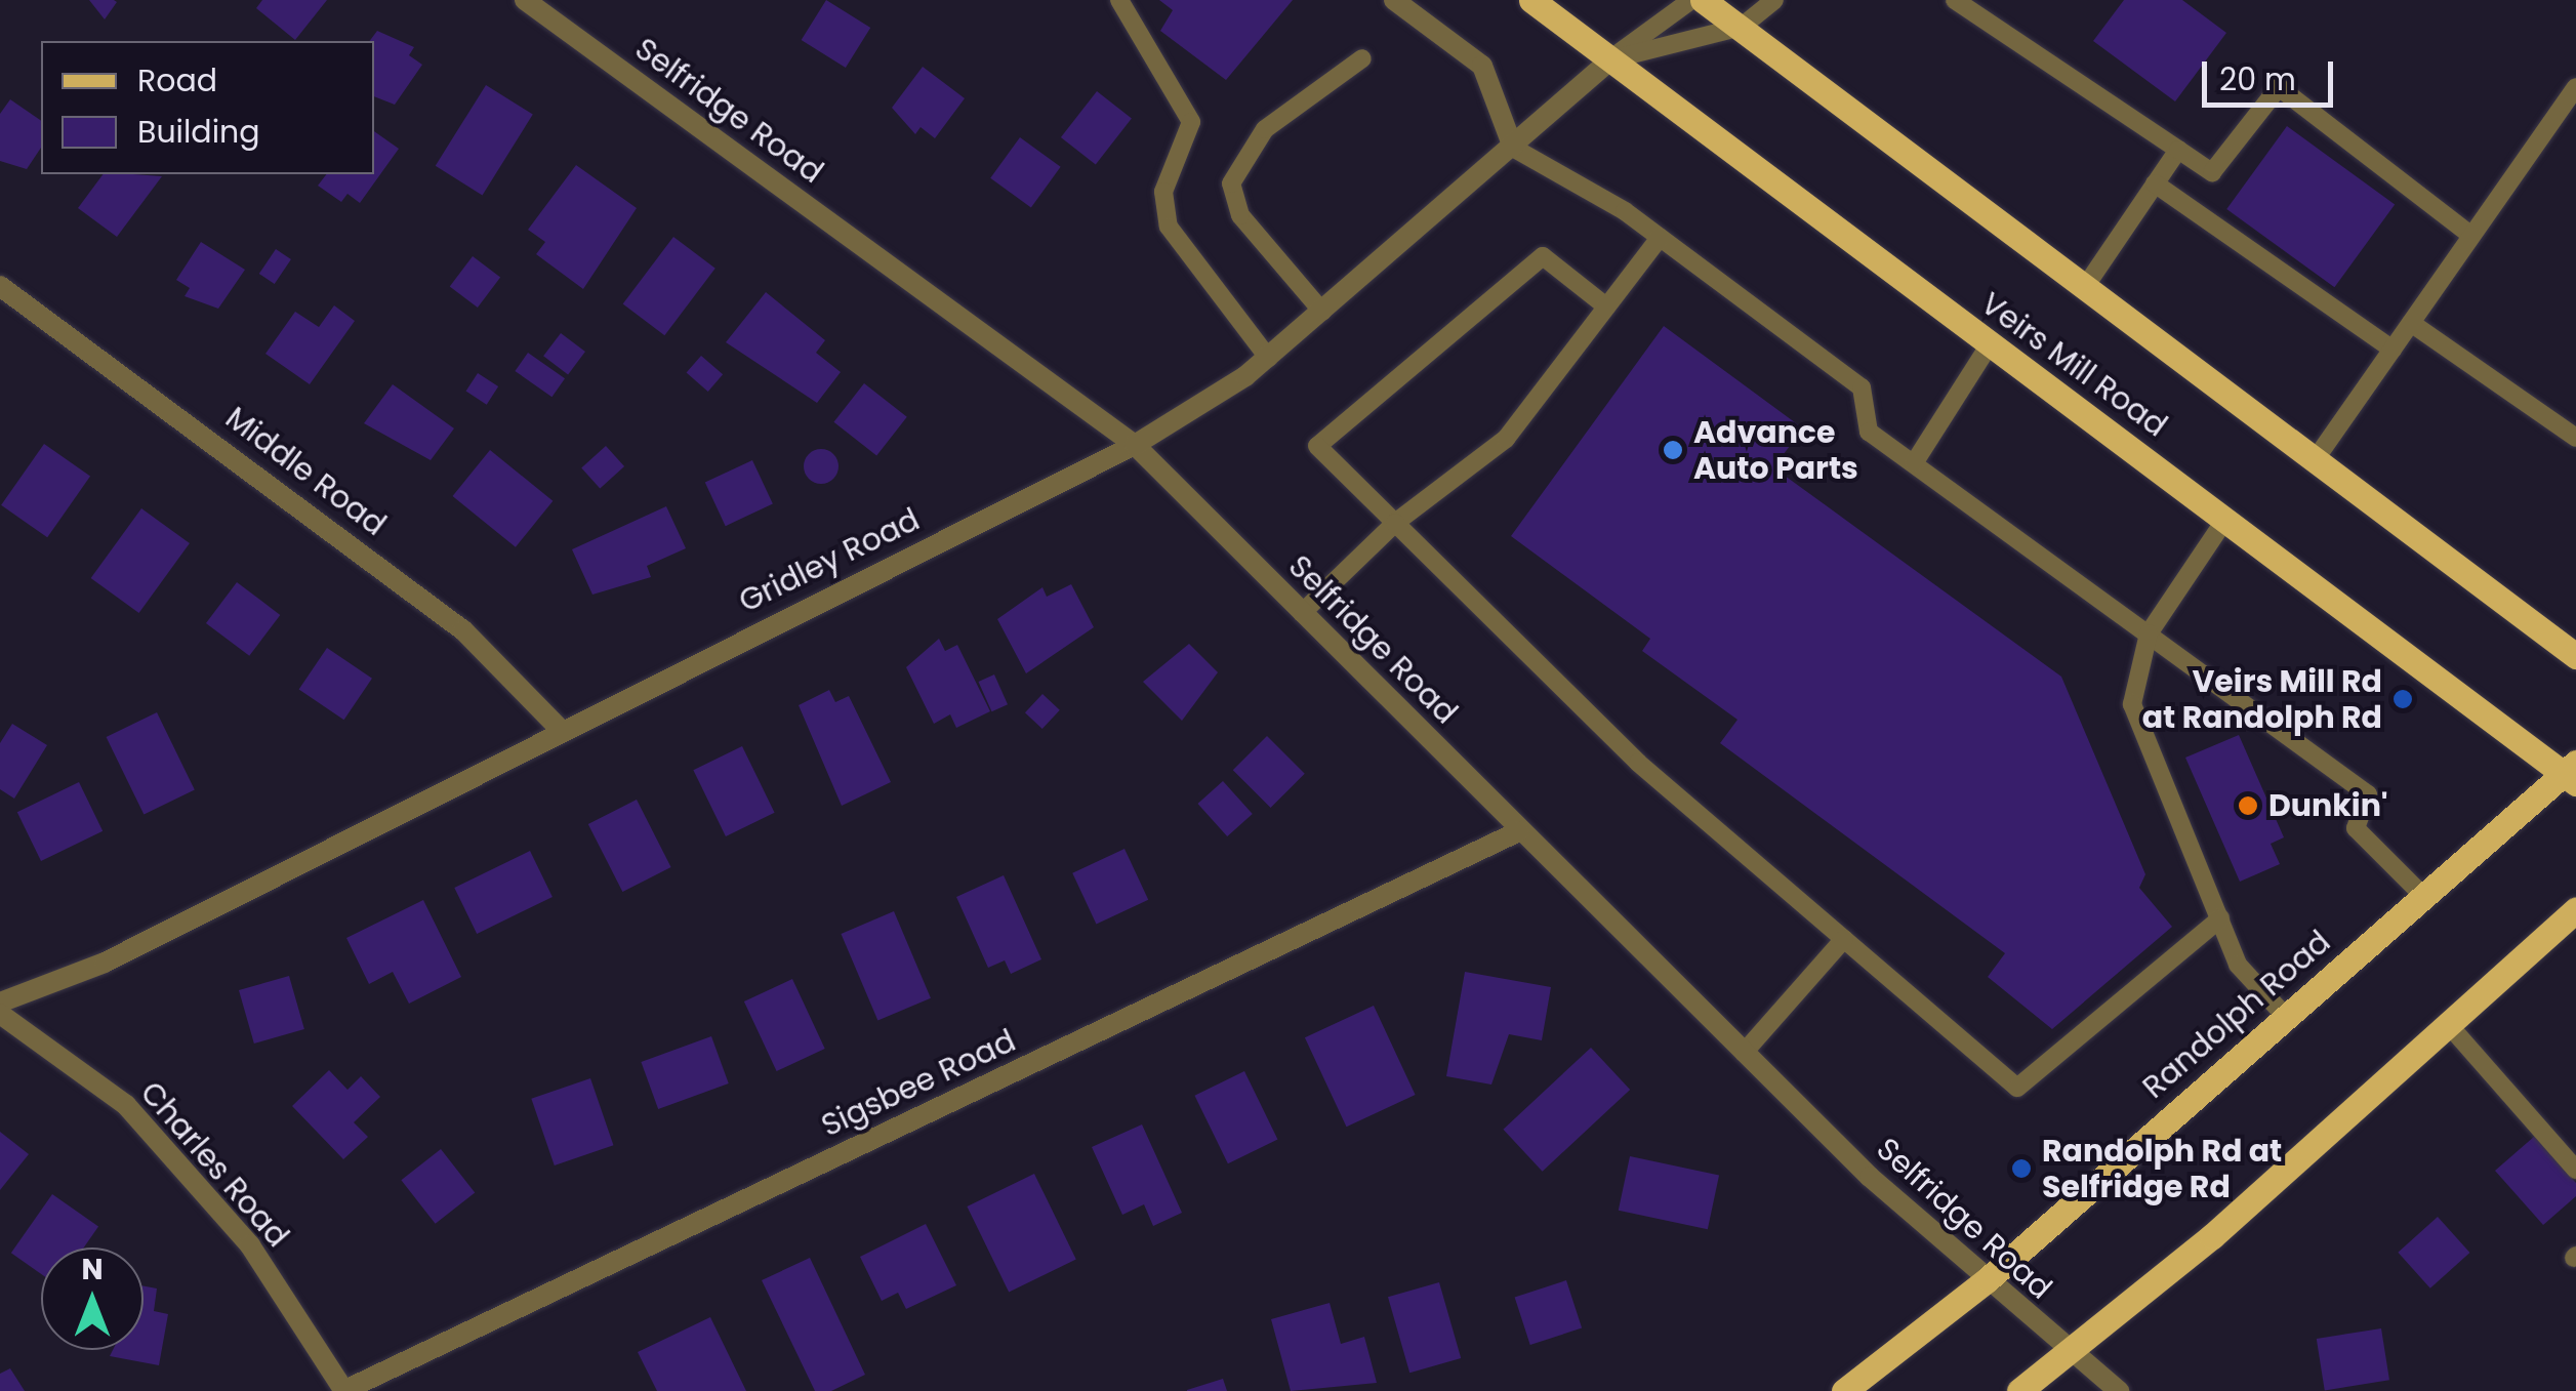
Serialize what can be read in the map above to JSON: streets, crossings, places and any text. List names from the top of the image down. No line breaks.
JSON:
{"streets":{"main road":["Veirs Mill Road","Randolph Road"],"street":["Selfridge Road","Middle Road","Gridley Road","Sigsbee Road","Charles Road"]},"crossings":[["Selfridge Road","Gridley Road"],["Selfridge Road","Randolph Road"],["Selfridge Road","Sigsbee Road"],["Veirs Mill Road","Gridley Road"],["Veirs Mill Road","Randolph Road"],["Middle Road","Gridley Road"],["Sigsbee Road","Charles Road"]],"places":["Advance Auto Parts","Veirs Mill Rd at Randolph Rd","Dunkin'","Randolph Rd at Selfridge Rd"],"legend":["Road","Building"],"scale_bar":"20 m","north":"top"}
